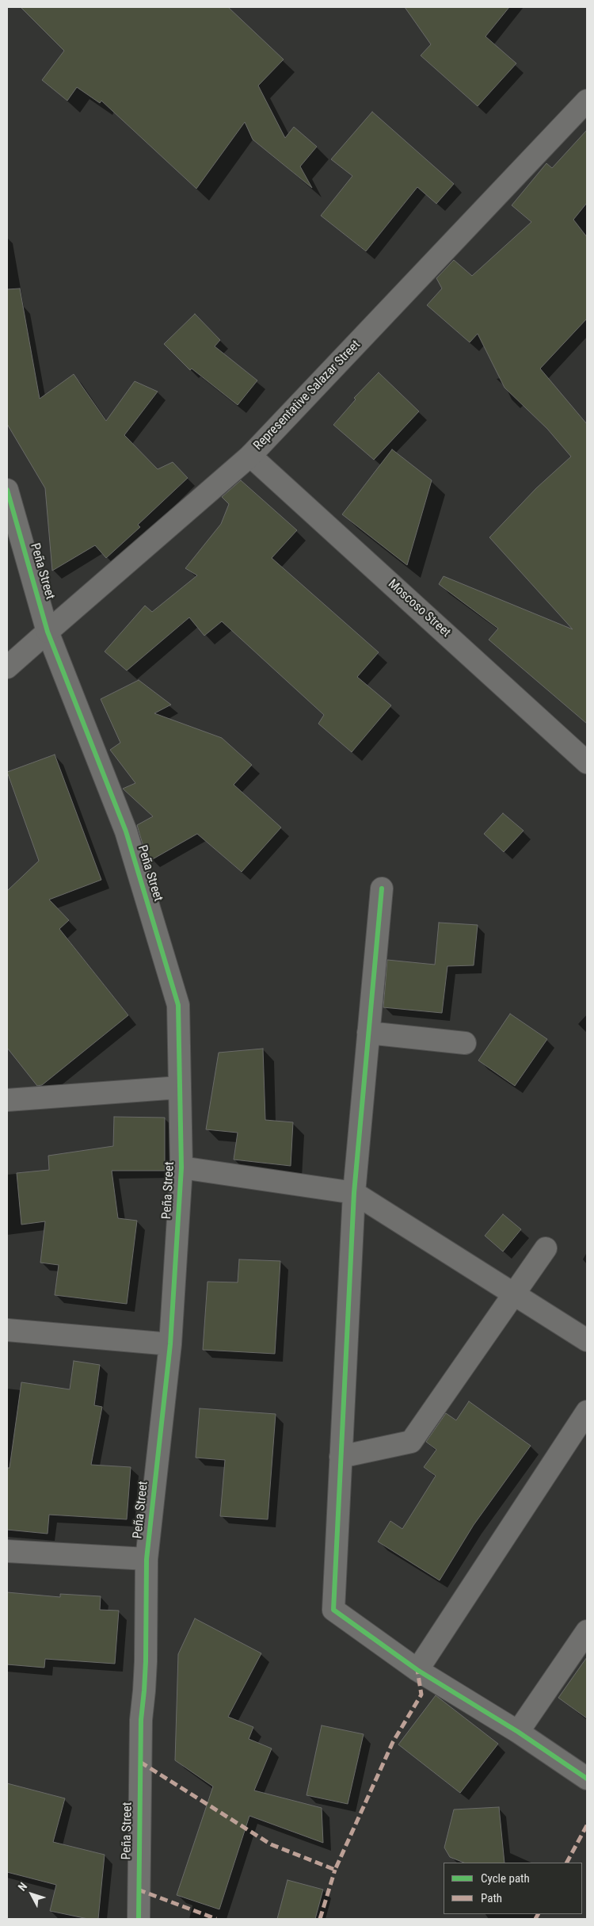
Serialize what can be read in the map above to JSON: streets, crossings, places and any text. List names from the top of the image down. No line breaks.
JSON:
{"streets":{"street":["Representative Salazar Street","Peña Street","Moscoso Street"]},"crossings":[["Representative Salazar Street","Peña Street"],["Representative Salazar Street","Moscoso Street"]],"legend":["Cycle path","Path"],"north":"top left"}
